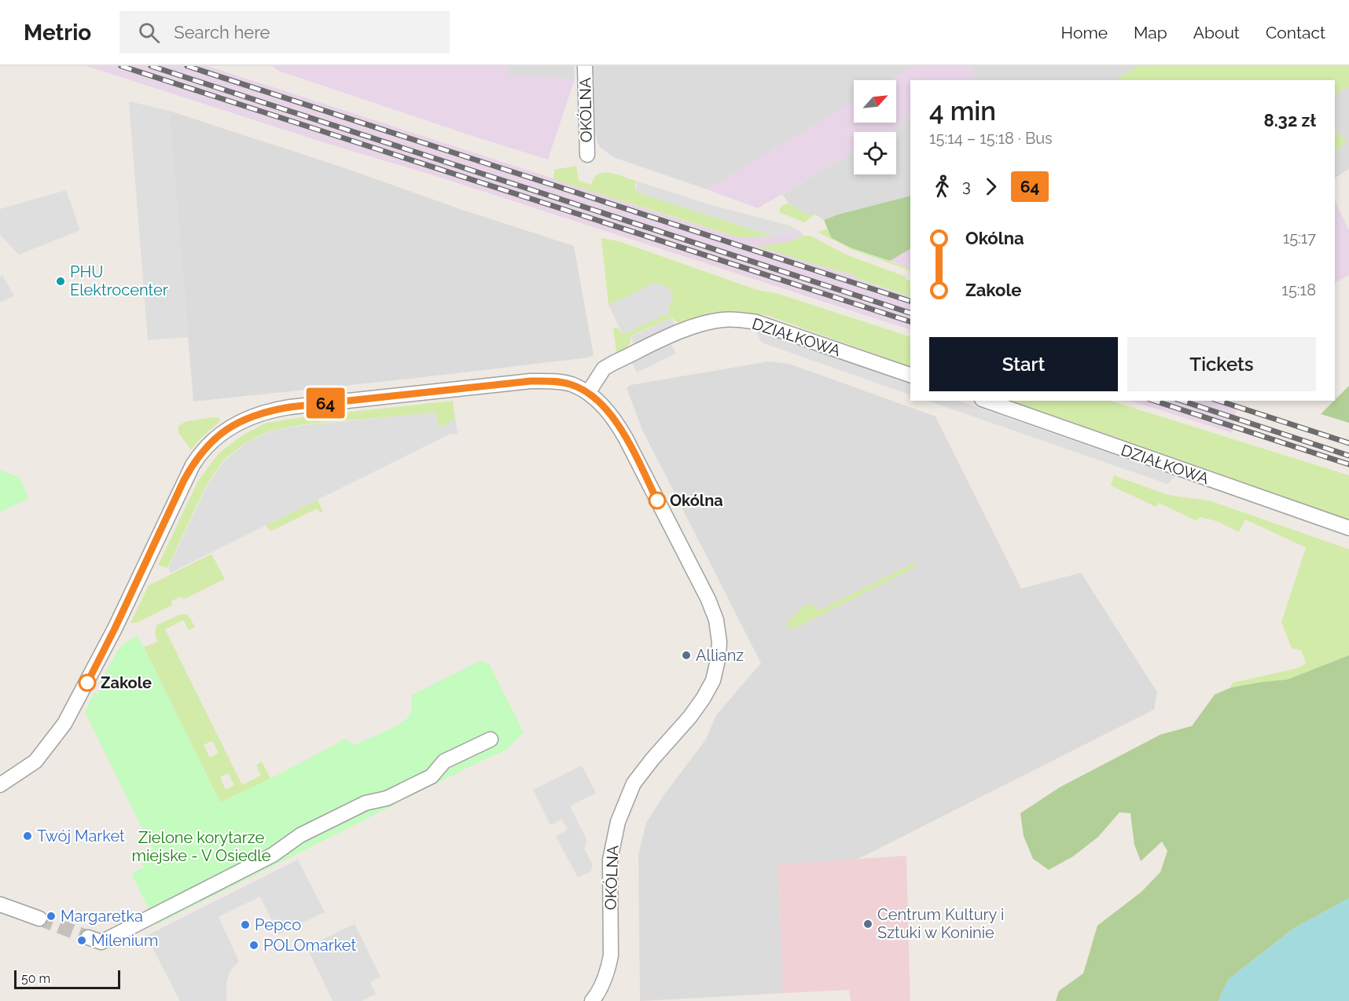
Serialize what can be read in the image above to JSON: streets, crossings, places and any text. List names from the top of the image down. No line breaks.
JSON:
{"streets":{"street":["OKÓLNA","DZIAŁKOWA"]},"crossings":[["OKÓLNA","DZIAŁKOWA"]],"parks":["Zielone korytarze miejske - V Osiedle"],"places":["PHU Elektrocenter","Okólna","Allianz","Zakole","Twój Market","Margaretka","Centrum Kultury i Sztuki w Koninie","Pepco","Milenium","POLOmarket"],"lines":["bus line 64"],"scale_bar":"50 m","north":"top right","page":{"header":"Metrio","search":"Search here","nav":["Home","Map","About","Contact"],"on_map":"64","heading":["4 min","15:14 – 15:18 · Bus","8.32 zł"],"legs":["3","64"],"list":[{"name":"Okólna","value":"15:17"},{"name":"Zakole","value":"15:18"}],"buttons":["Start","Tickets"],"scale":"50 m"}}
